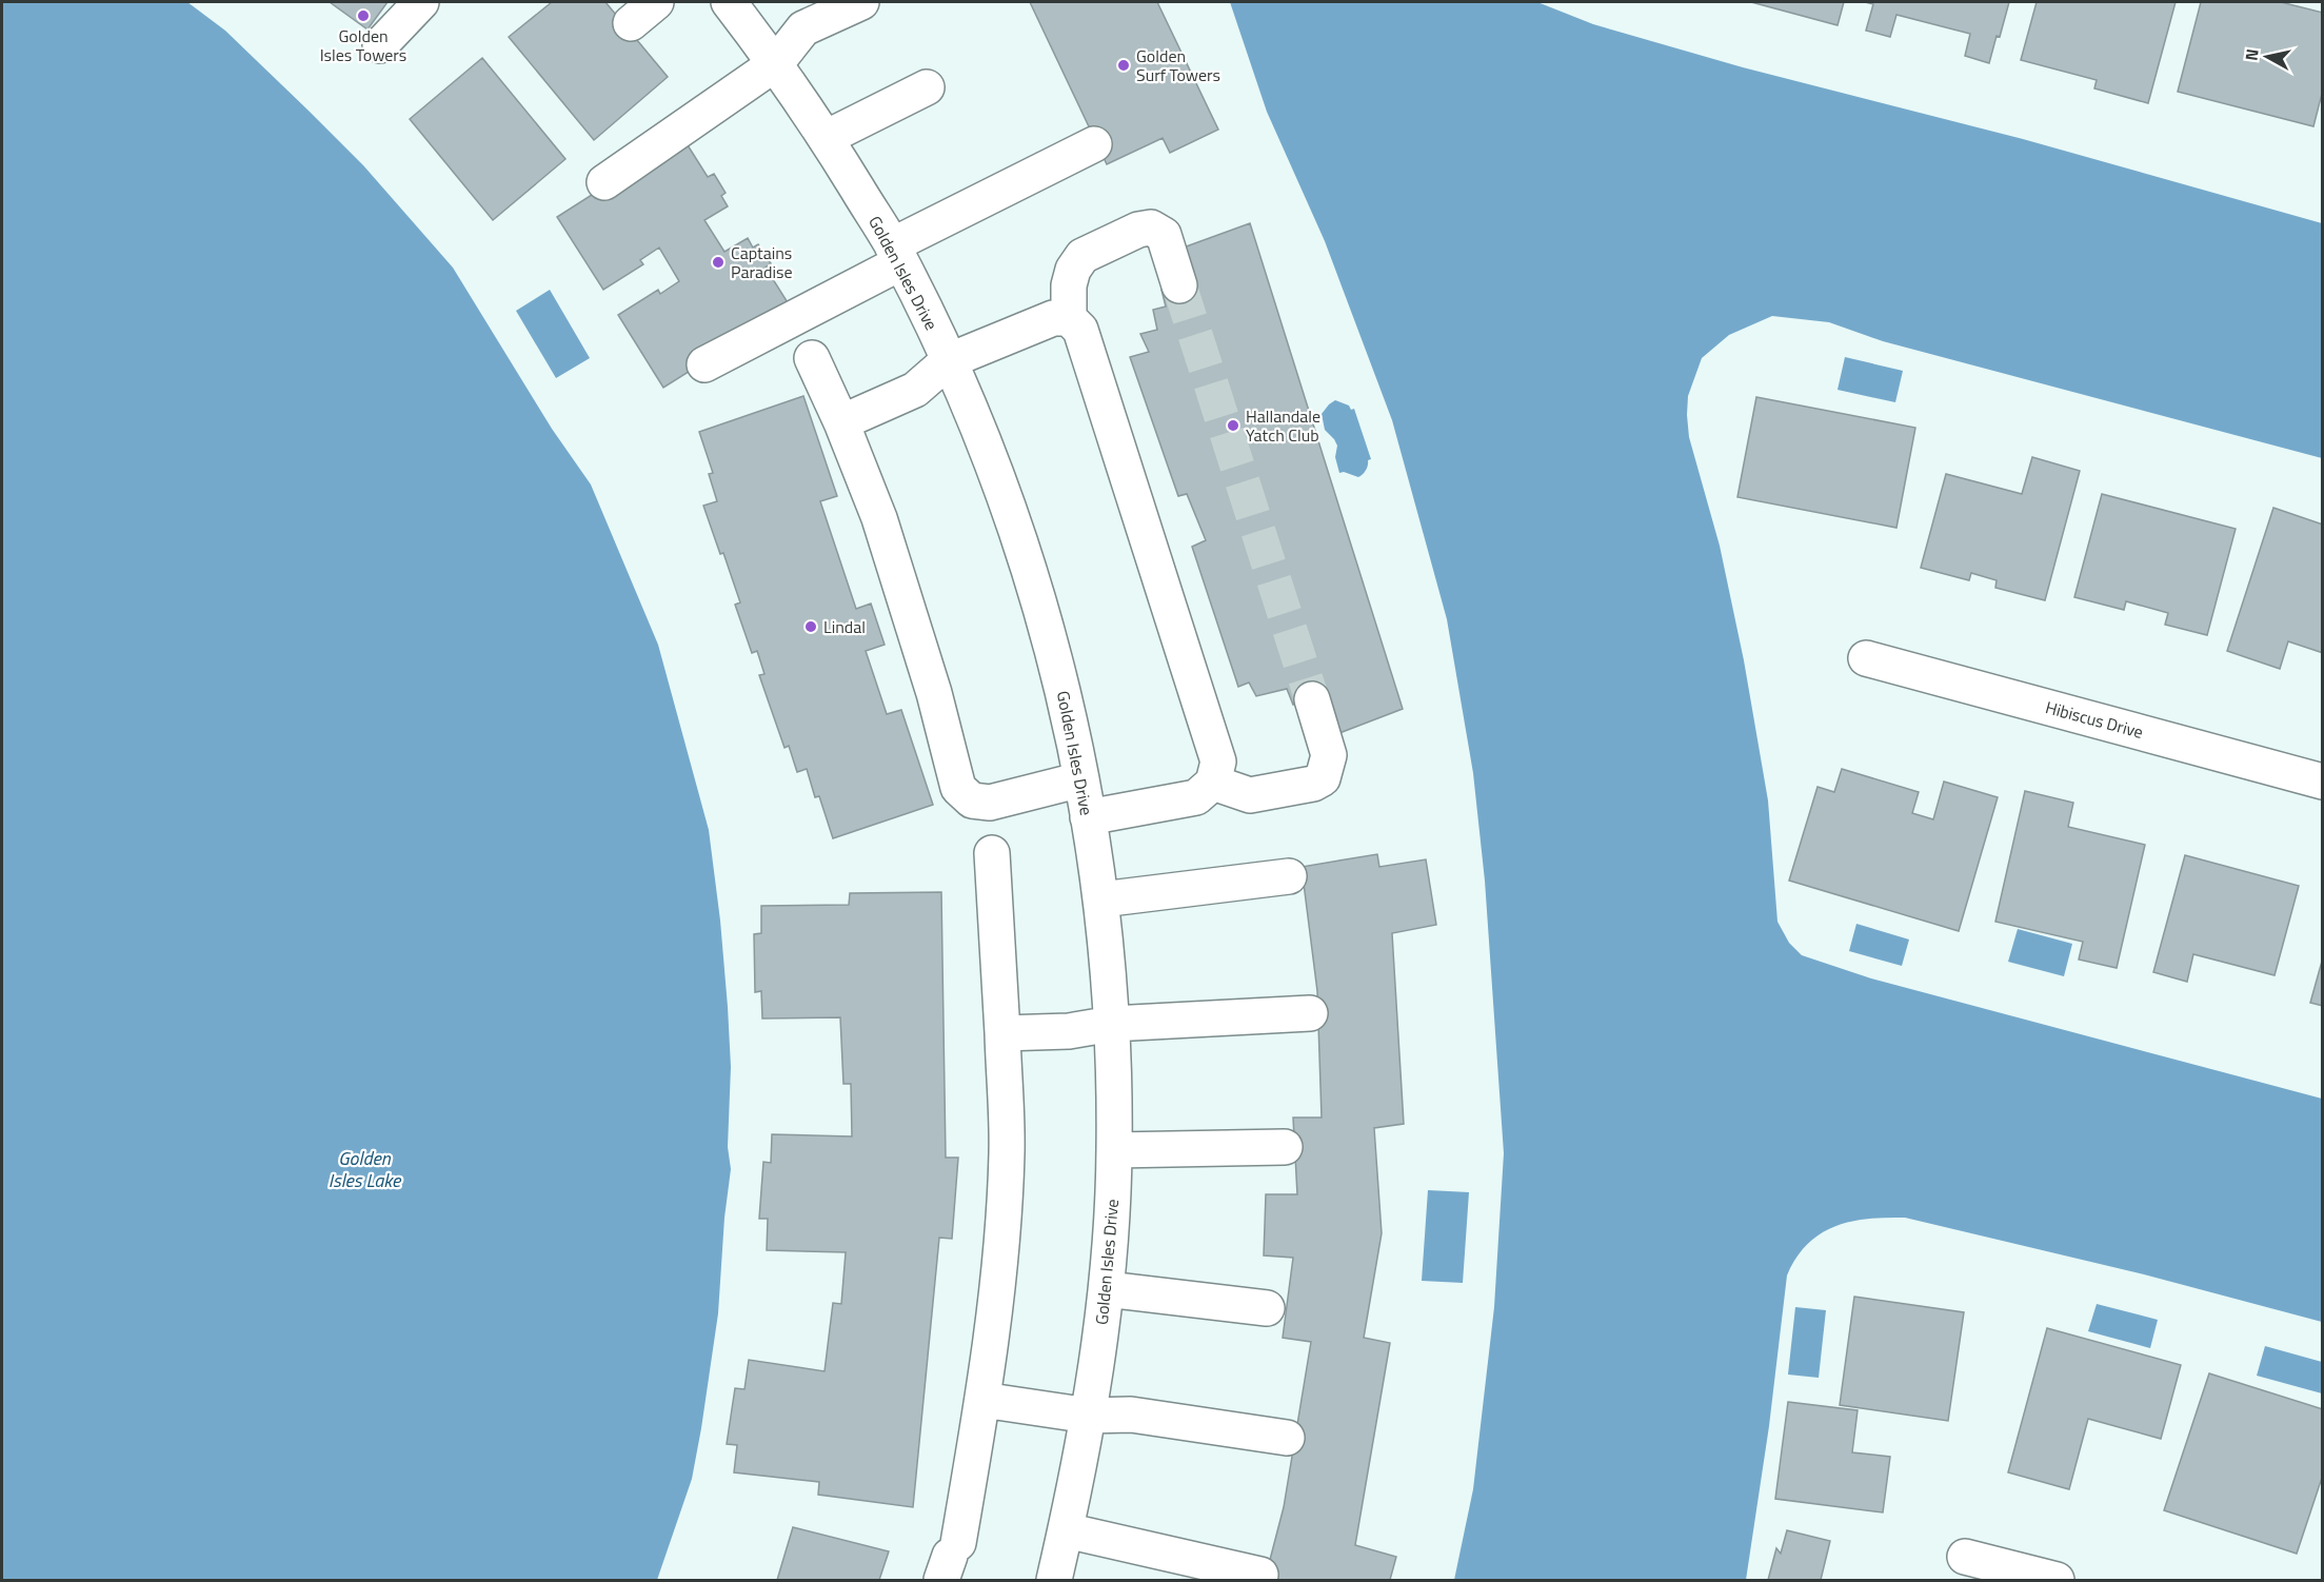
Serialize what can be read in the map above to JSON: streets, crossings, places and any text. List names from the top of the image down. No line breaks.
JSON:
{"streets":{"street":["Golden Isles Drive","Hibiscus Drive"]},"water":["Golden Isles Lake"],"places":["Golden Isles Towers","Golden Surf Towers","Captains Paradise","Hallandale Yatch Club","Lindal"],"north":"left"}
